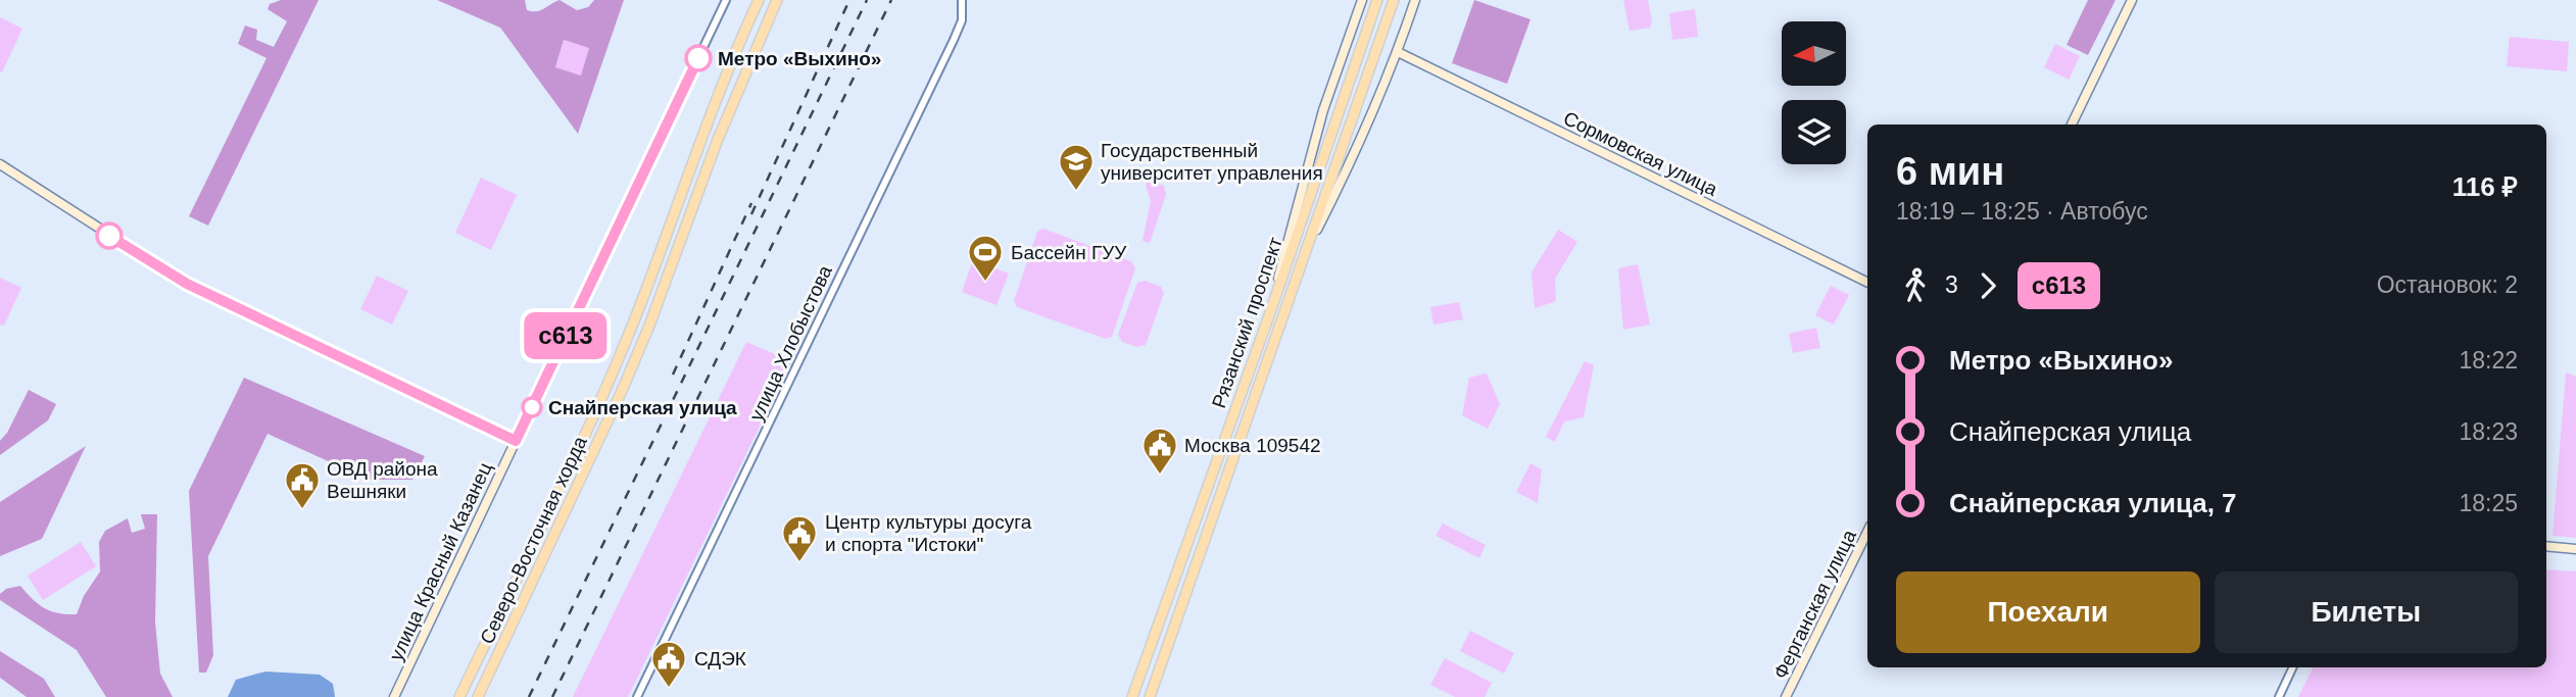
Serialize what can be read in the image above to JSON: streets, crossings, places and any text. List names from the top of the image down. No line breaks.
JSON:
{"streets":{"main road":["Рязанский проспект","Северо-Восточная хорда"],"street":["Сормовская улица","улица Хлобыстова","улица Красный Казанец","Ферганская улица"]},"places":{"other":["Метро «Выхино»","Снайперская улица"],"school or university":["Государственный университет управления"],"sports":["Бассейн ГУУ"],"public building":["Москва 109542","ОВД района Вешняки","Центр культуры досуга и спорта \"Истоки\"","СДЭК"]},"lines":["bus line с613"],"north":"left","page":{"on_map":"с613","heading":["6 мин","18:19 – 18:25 · Автобус","116 ₽"],"legs":["3","с613","Остановок: 2"],"list":[{"name":"Метро «Выхино»","value":"18:22"},{"name":"Снайперская улица","value":"18:23"},{"name":"Снайперская улица, 7","value":"18:25"}],"buttons":["Поехали","Билеты"]}}
